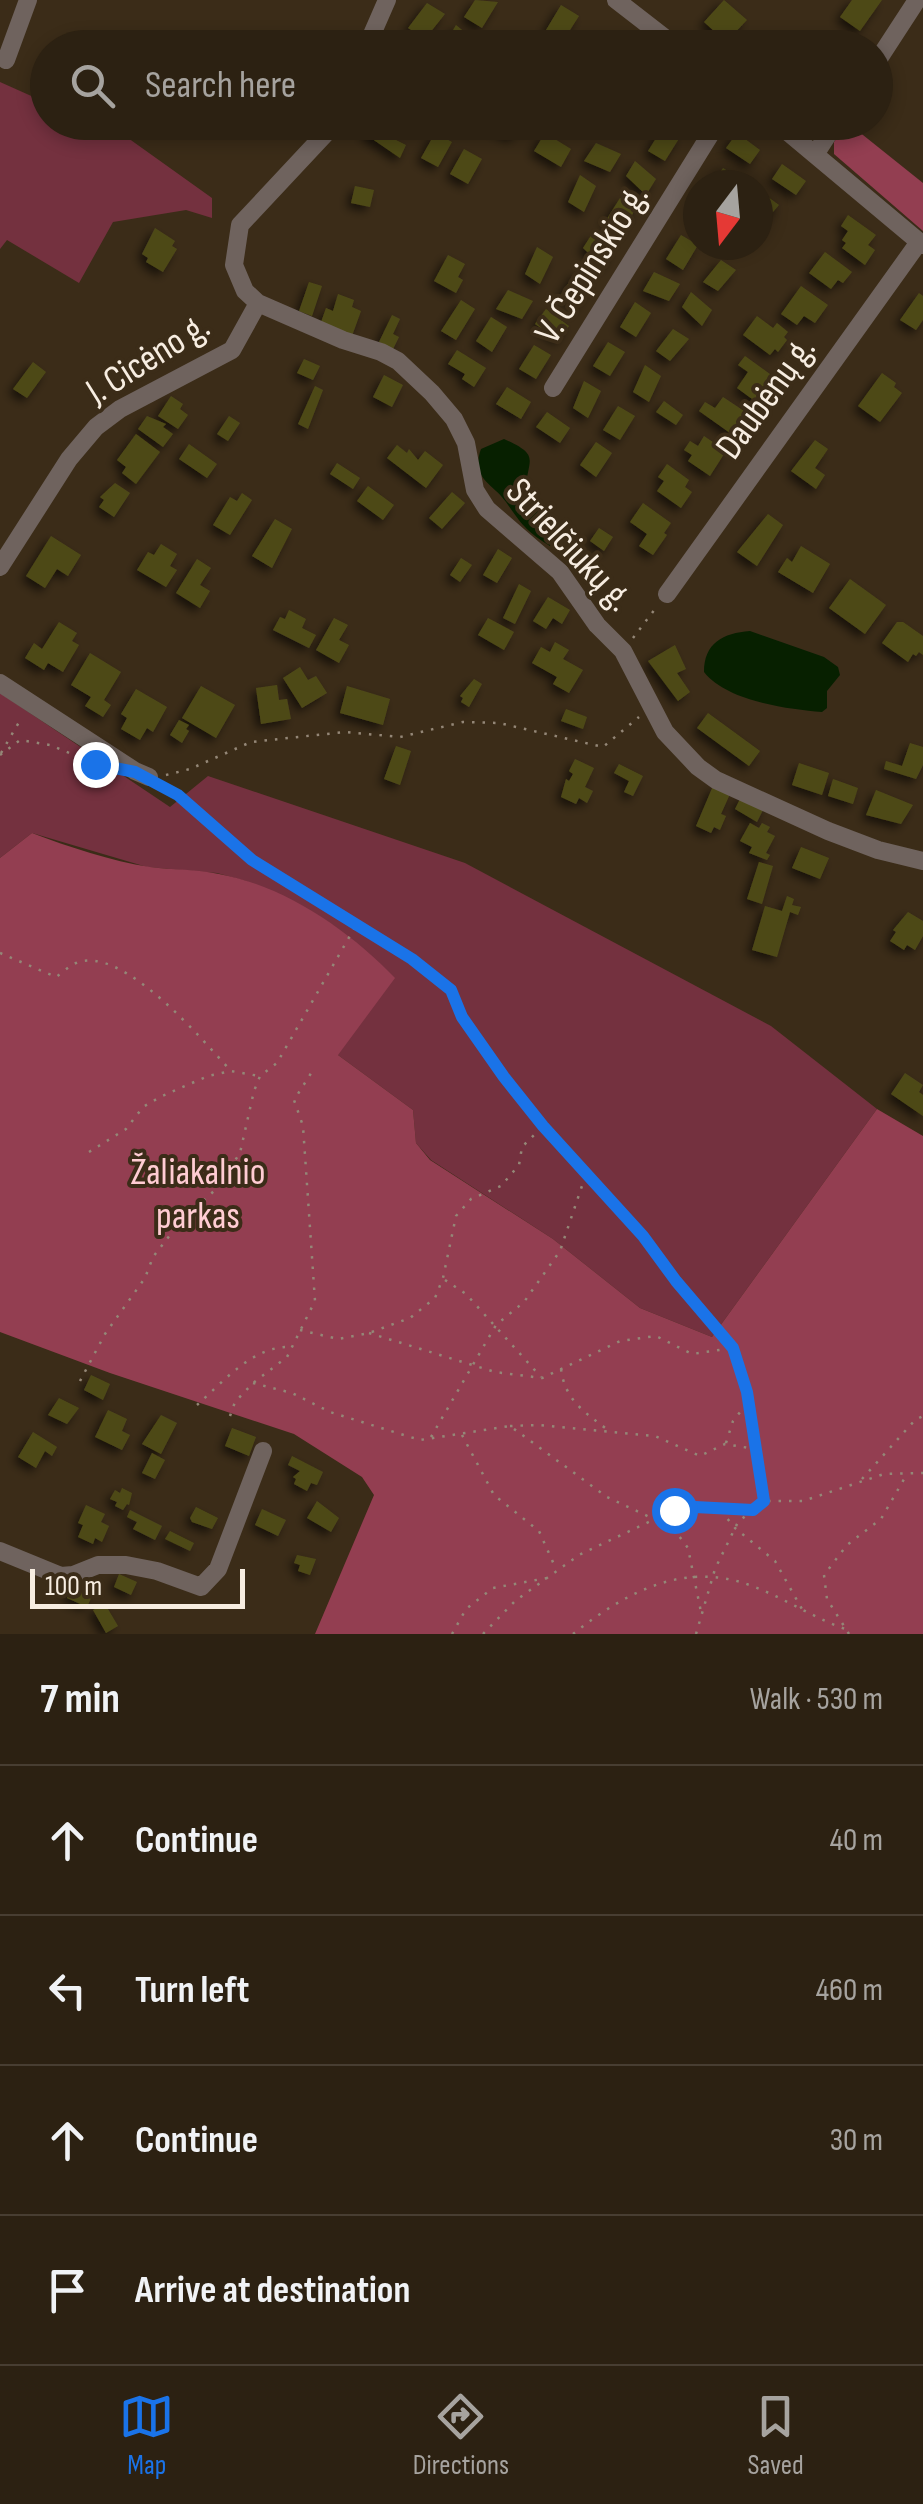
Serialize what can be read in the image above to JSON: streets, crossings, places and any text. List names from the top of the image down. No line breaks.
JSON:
{"streets":{"street":["V. Čepinskio g.","J. Cicėno g.","Daubėnų g.","Strielčiukų g."]},"crossings":[["J. Cicėno g.","Strielčiukų g."]],"parks":["Žaliakalnio parkas"],"scale_bar":"100 m","north":"bottom","page":{"search":"Search here","scale":"100 m","heading":["7 min","Walk · 530 m"],"list":[["Continue","40 m"],["Turn left","460 m"],["Continue","30 m"],"Arrive at destination"],"nav":["Map","Directions","Saved"]}}
